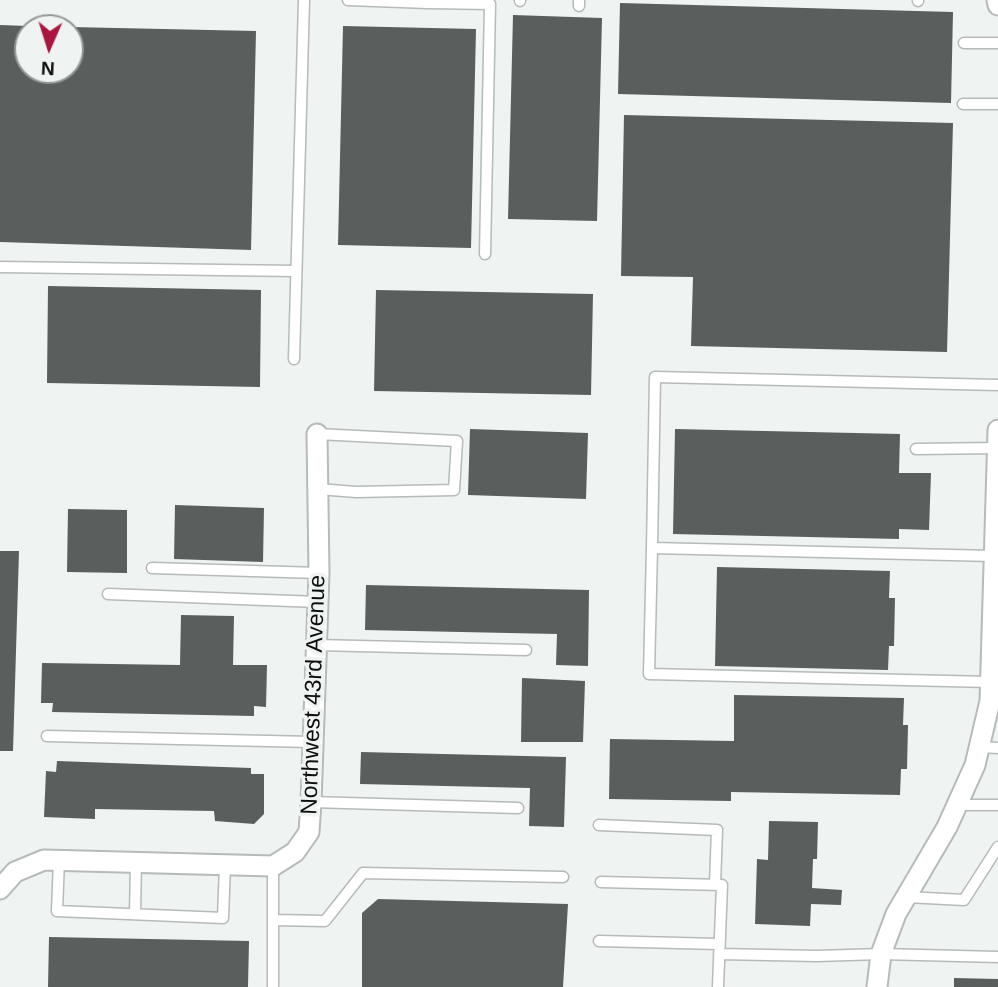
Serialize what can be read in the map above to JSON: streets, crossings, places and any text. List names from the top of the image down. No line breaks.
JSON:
{"streets":{"street":["Northwest 43rd Avenue"]},"north":"bottom"}
